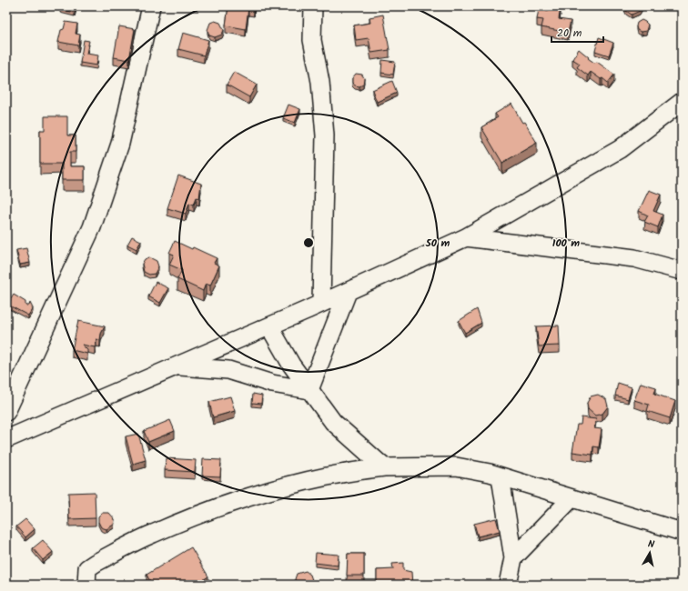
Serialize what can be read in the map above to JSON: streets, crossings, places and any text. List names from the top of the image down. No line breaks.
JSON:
{"scale_bar":"20 m","north":"top","rings":["50 m","100 m"]}
